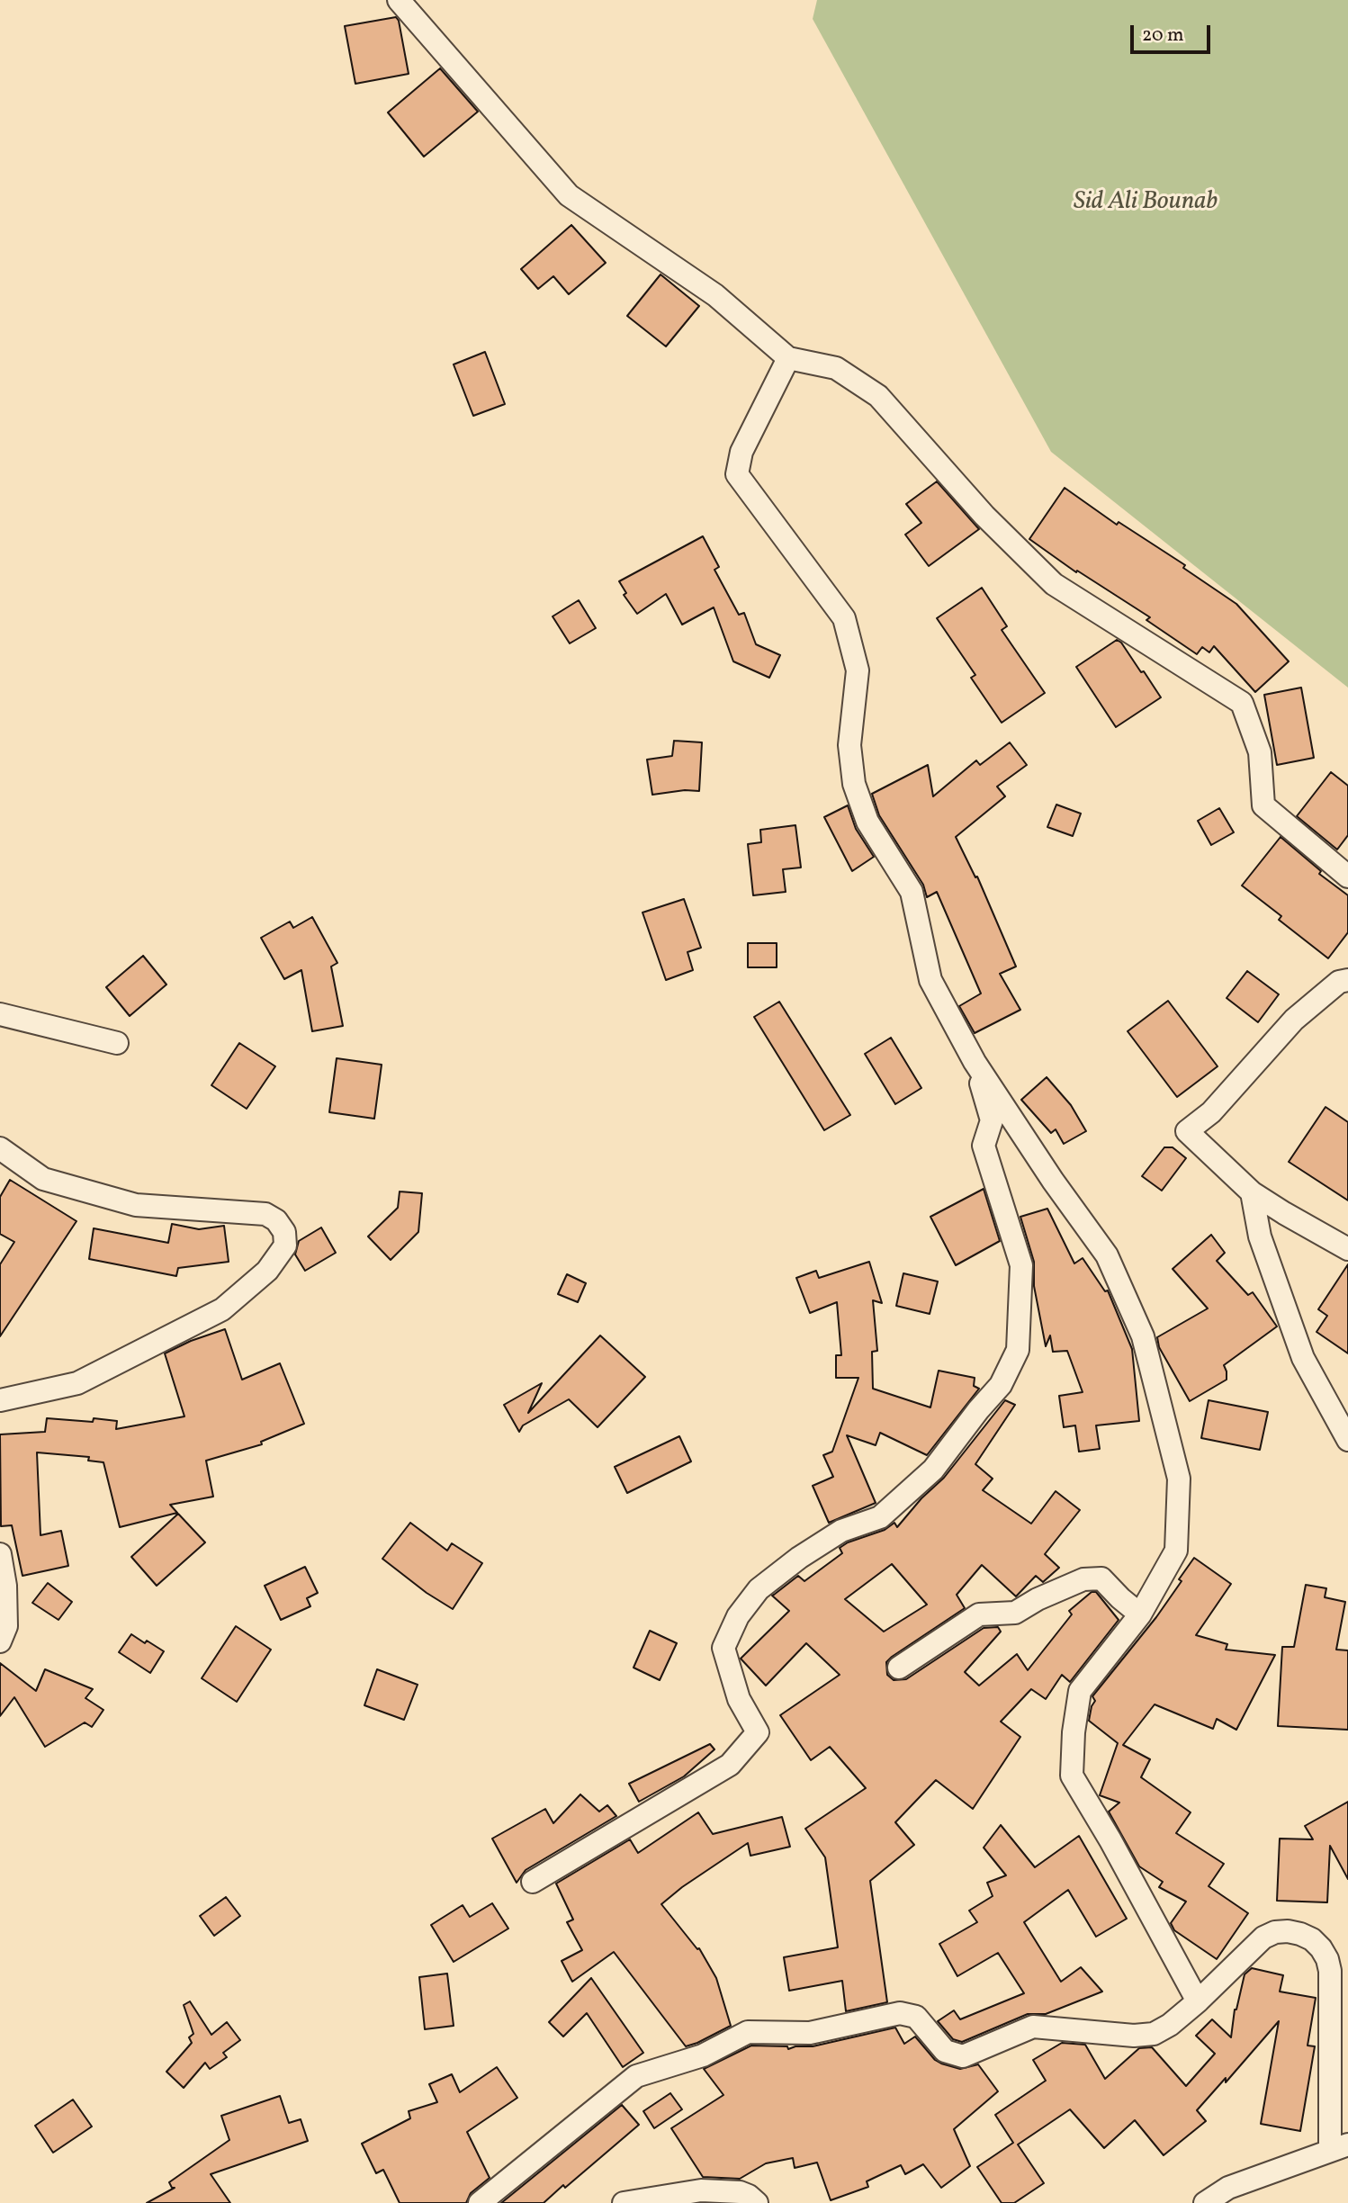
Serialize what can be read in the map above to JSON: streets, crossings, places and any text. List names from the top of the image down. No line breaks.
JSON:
{"parks":["Sid Ali Bounab"],"scale_bar":"20 m"}
